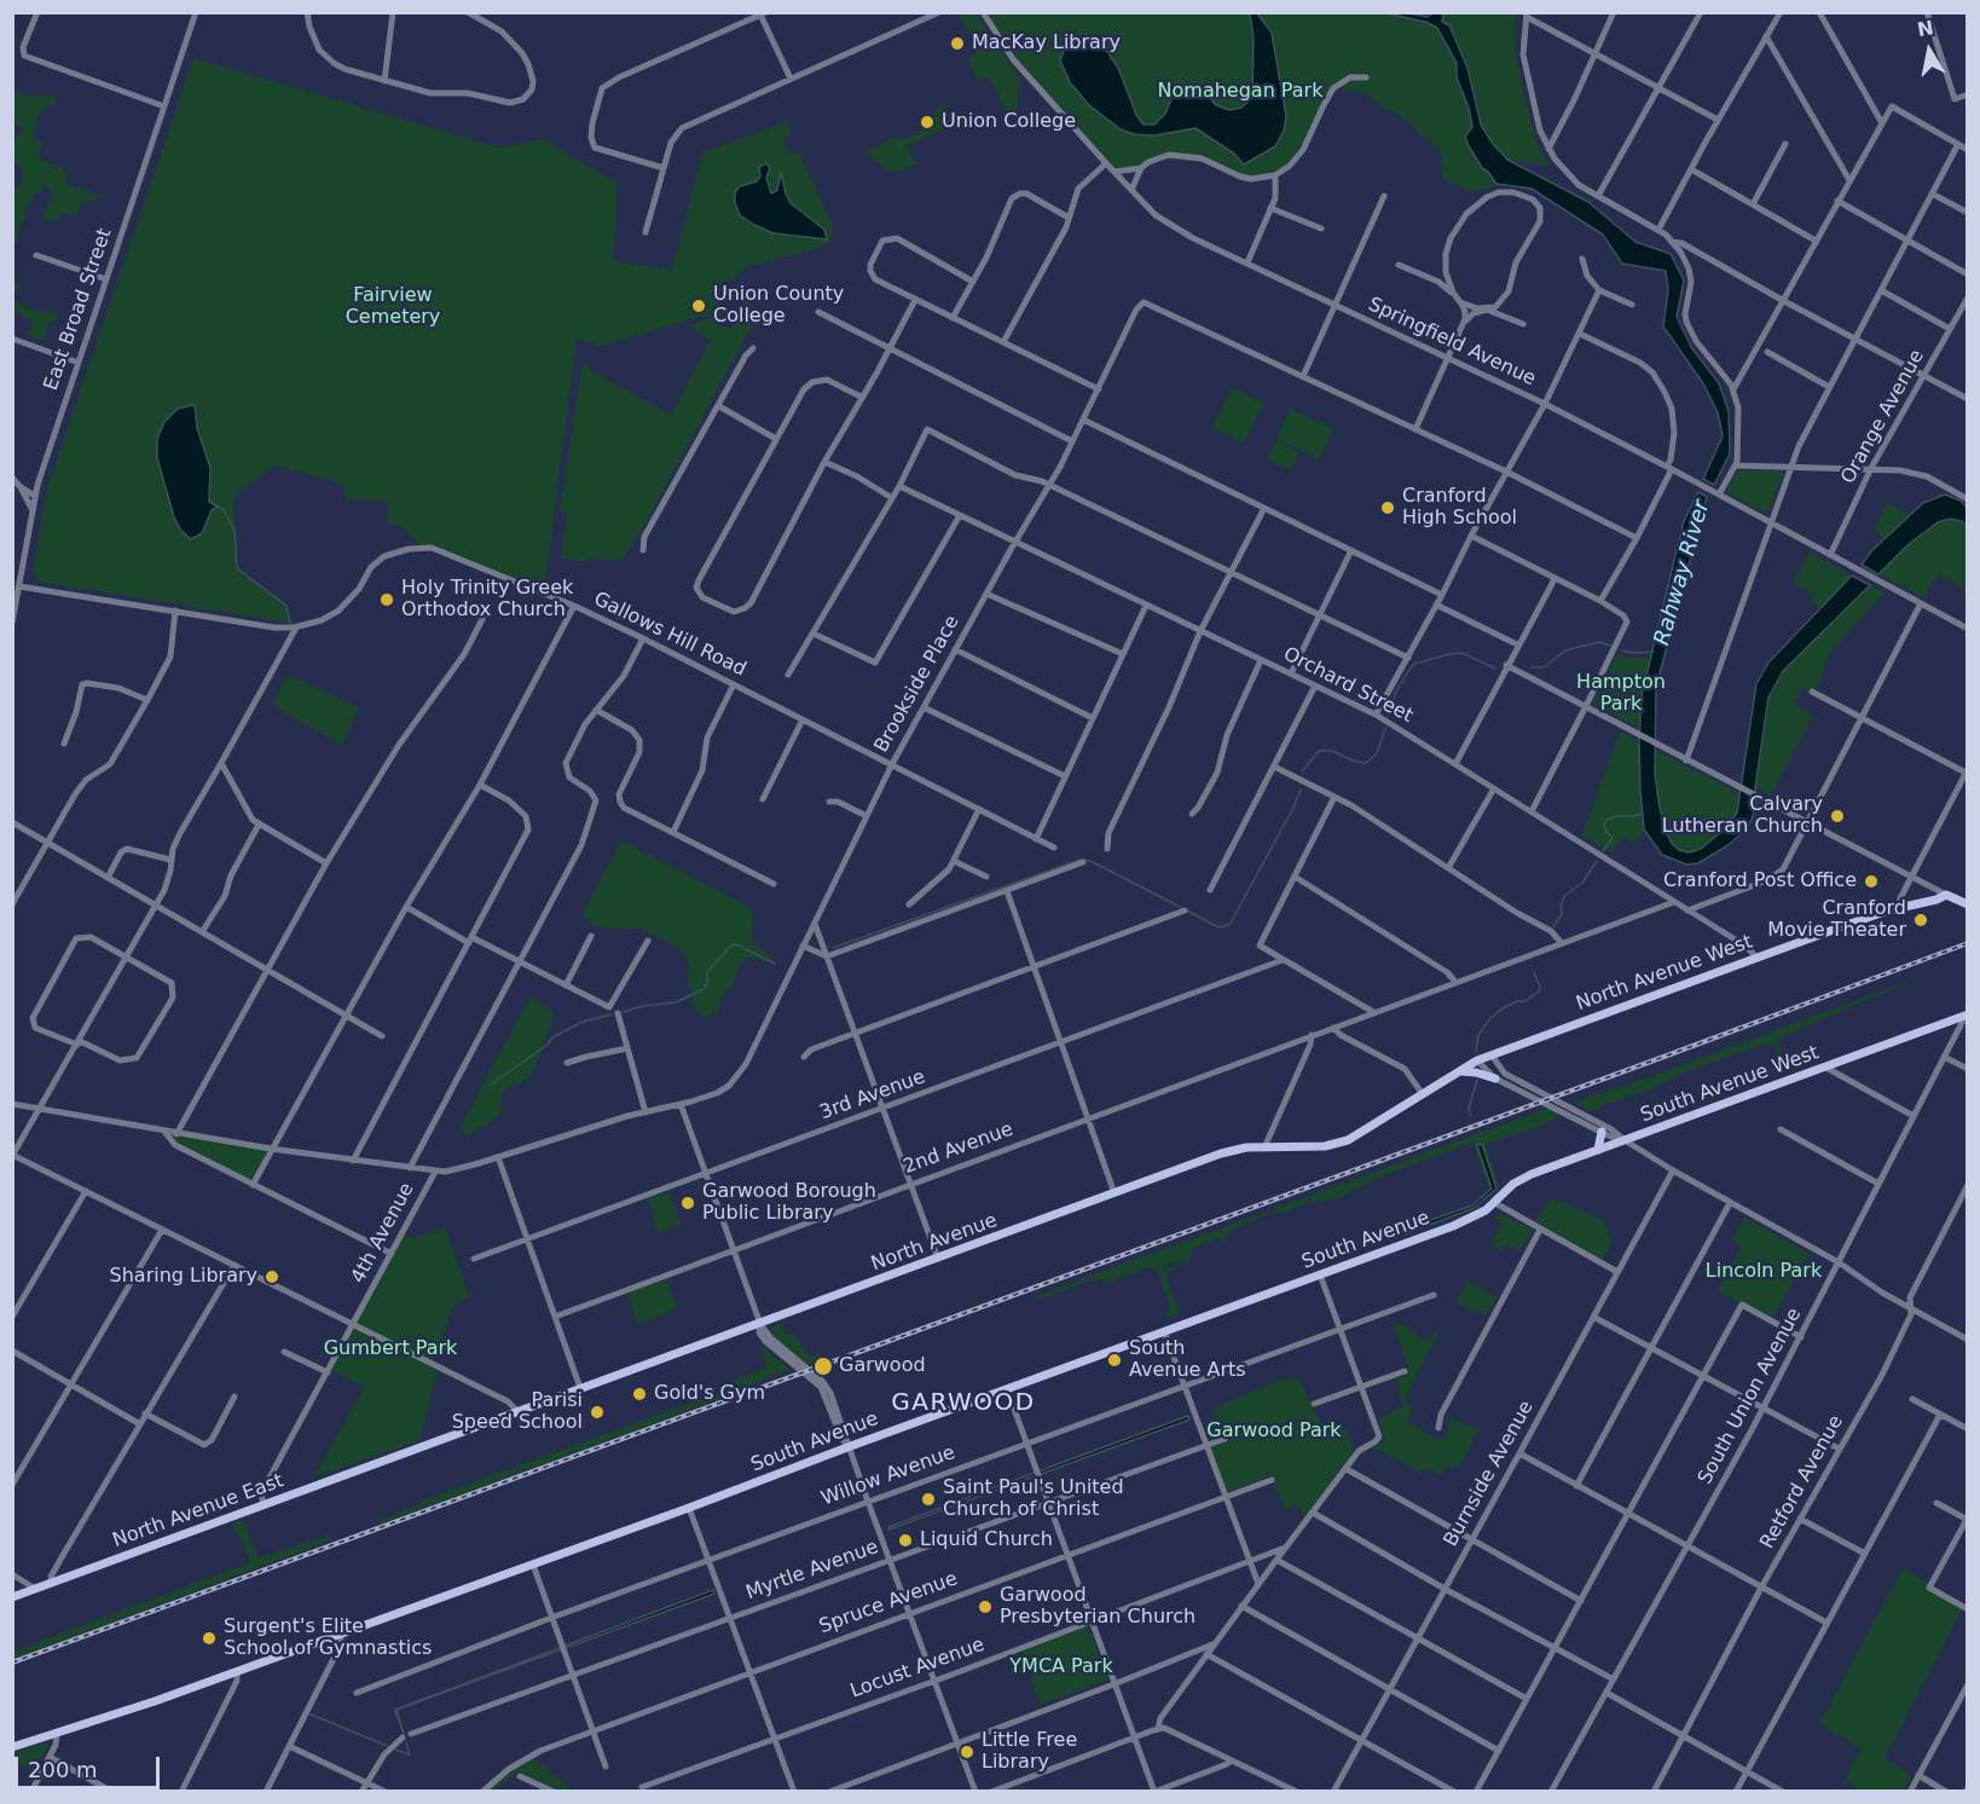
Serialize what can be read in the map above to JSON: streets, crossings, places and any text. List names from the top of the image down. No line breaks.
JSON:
{"streets":{"main road":["North Avenue West","South Avenue West","South Avenue","North Avenue","North Avenue East"],"street":["East Broad Street","Springfield Avenue","Orange Avenue","Gallows Hill Road","Brookside Place","Orchard Street","3rd Avenue","2nd Avenue","4th Avenue","South Union Avenue","Burnside Avenue","Willow Avenue","Retford Avenue","Myrtle Avenue","Spruce Avenue","Locust Avenue"]},"crossings":[["East Broad Street","Gallows Hill Road"],["Springfield Avenue","Orange Avenue"],["Gallows Hill Road","Brookside Place"],["Brookside Place","Orchard Street"],["Brookside Place","4th Avenue"],["Orchard Street","North Avenue West"],["Orchard Street","2nd Avenue"],["North Avenue West","North Avenue"],["South Avenue West","South Avenue"],["South Avenue West","South Union Avenue"],["4th Avenue","North Avenue East"],["North Avenue","North Avenue East"]],"districts":["GARWOOD"],"water":["Rahway River"],"parks":["Nomahegan Park","Fairview Cemetery","Hampton Park","Lincoln Park","Gumbert Park","Garwood Park","YMCA Park"],"places":["MacKay Library","Union College","Union County College","Cranford High School","Holy Trinity Greek Orthodox Church","Calvary Lutheran Church","Cranford Post Office","Cranford Movie Theater","Garwood Borough Public Library","Sharing Library","South Avenue Arts","Garwood","Gold's Gym","Parisi Speed School","Saint Paul's United Church of Christ","Liquid Church","Garwood Presbyterian Church","Surgent's Elite School of Gymnastics","Little Free Library"],"scale_bar":"200 m","north":"top"}
